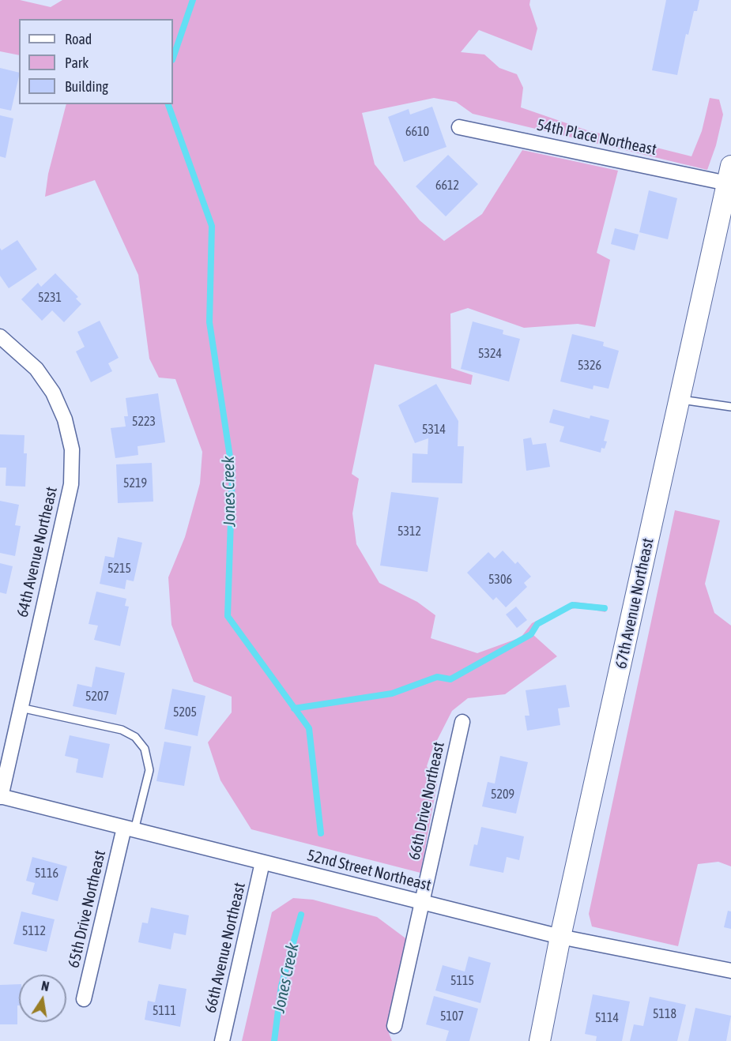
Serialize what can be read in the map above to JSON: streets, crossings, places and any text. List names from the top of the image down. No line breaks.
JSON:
{"streets":{"street":["54th Place Northeast","64th Avenue Northeast","67th Avenue Northeast","66th Drive Northeast","52nd Street Northeast","65th Drive Northeast","66th Avenue Northeast"]},"crossings":[["54th Place Northeast","67th Avenue Northeast"],["64th Avenue Northeast","52nd Street Northeast"],["67th Avenue Northeast","52nd Street Northeast"],["66th Drive Northeast","52nd Street Northeast"],["52nd Street Northeast","65th Drive Northeast"],["52nd Street Northeast","66th Avenue Northeast"]],"water":["Jones Creek"],"house_numbers":["6610","6612","5231","5324","5326","5223","5314","5219","5312","5215","5306","5207","5205","5209","5116","5112","5115","5111","5118","5107","5114"],"legend":["Road","Park","Building"],"north":"top"}
